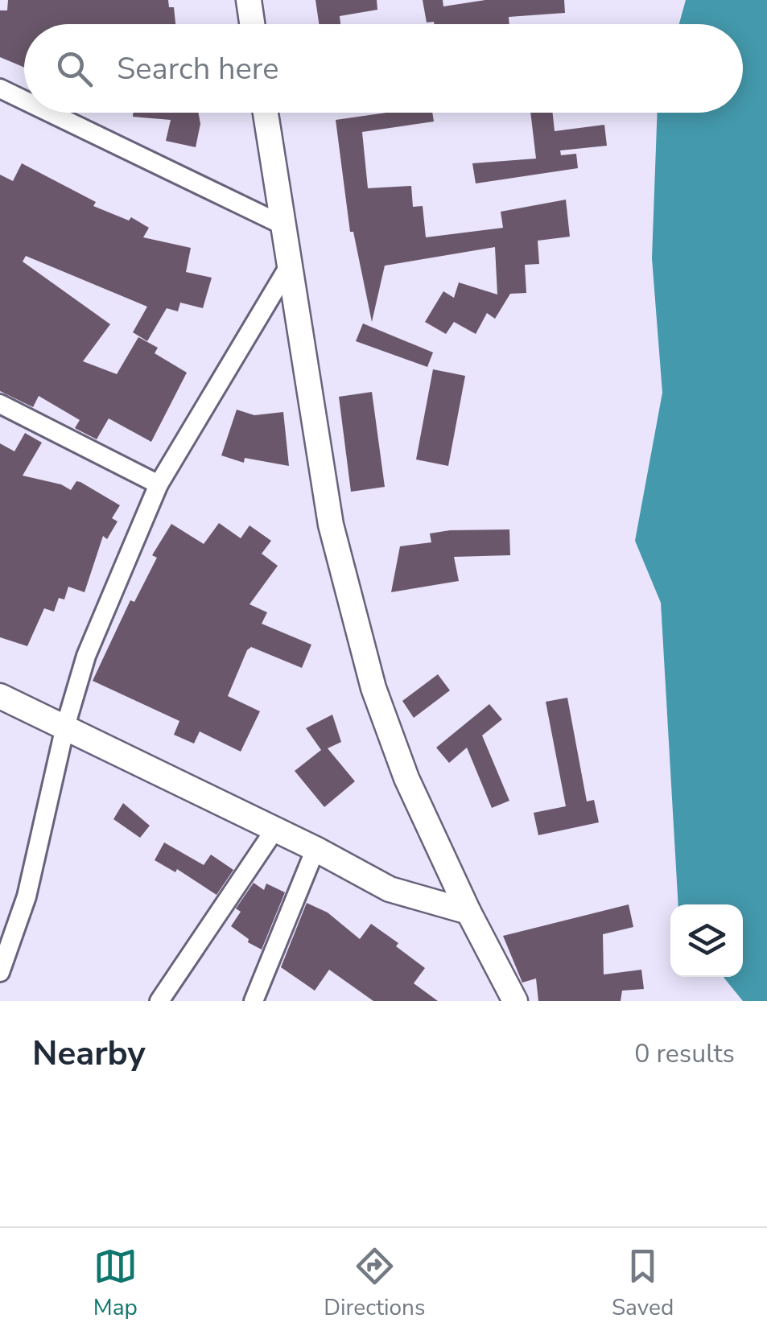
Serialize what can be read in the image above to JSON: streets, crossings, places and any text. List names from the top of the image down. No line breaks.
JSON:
{"page":{"search":"Search here","heading":["Nearby","0 results"],"nav":["Map","Directions","Saved"]}}
